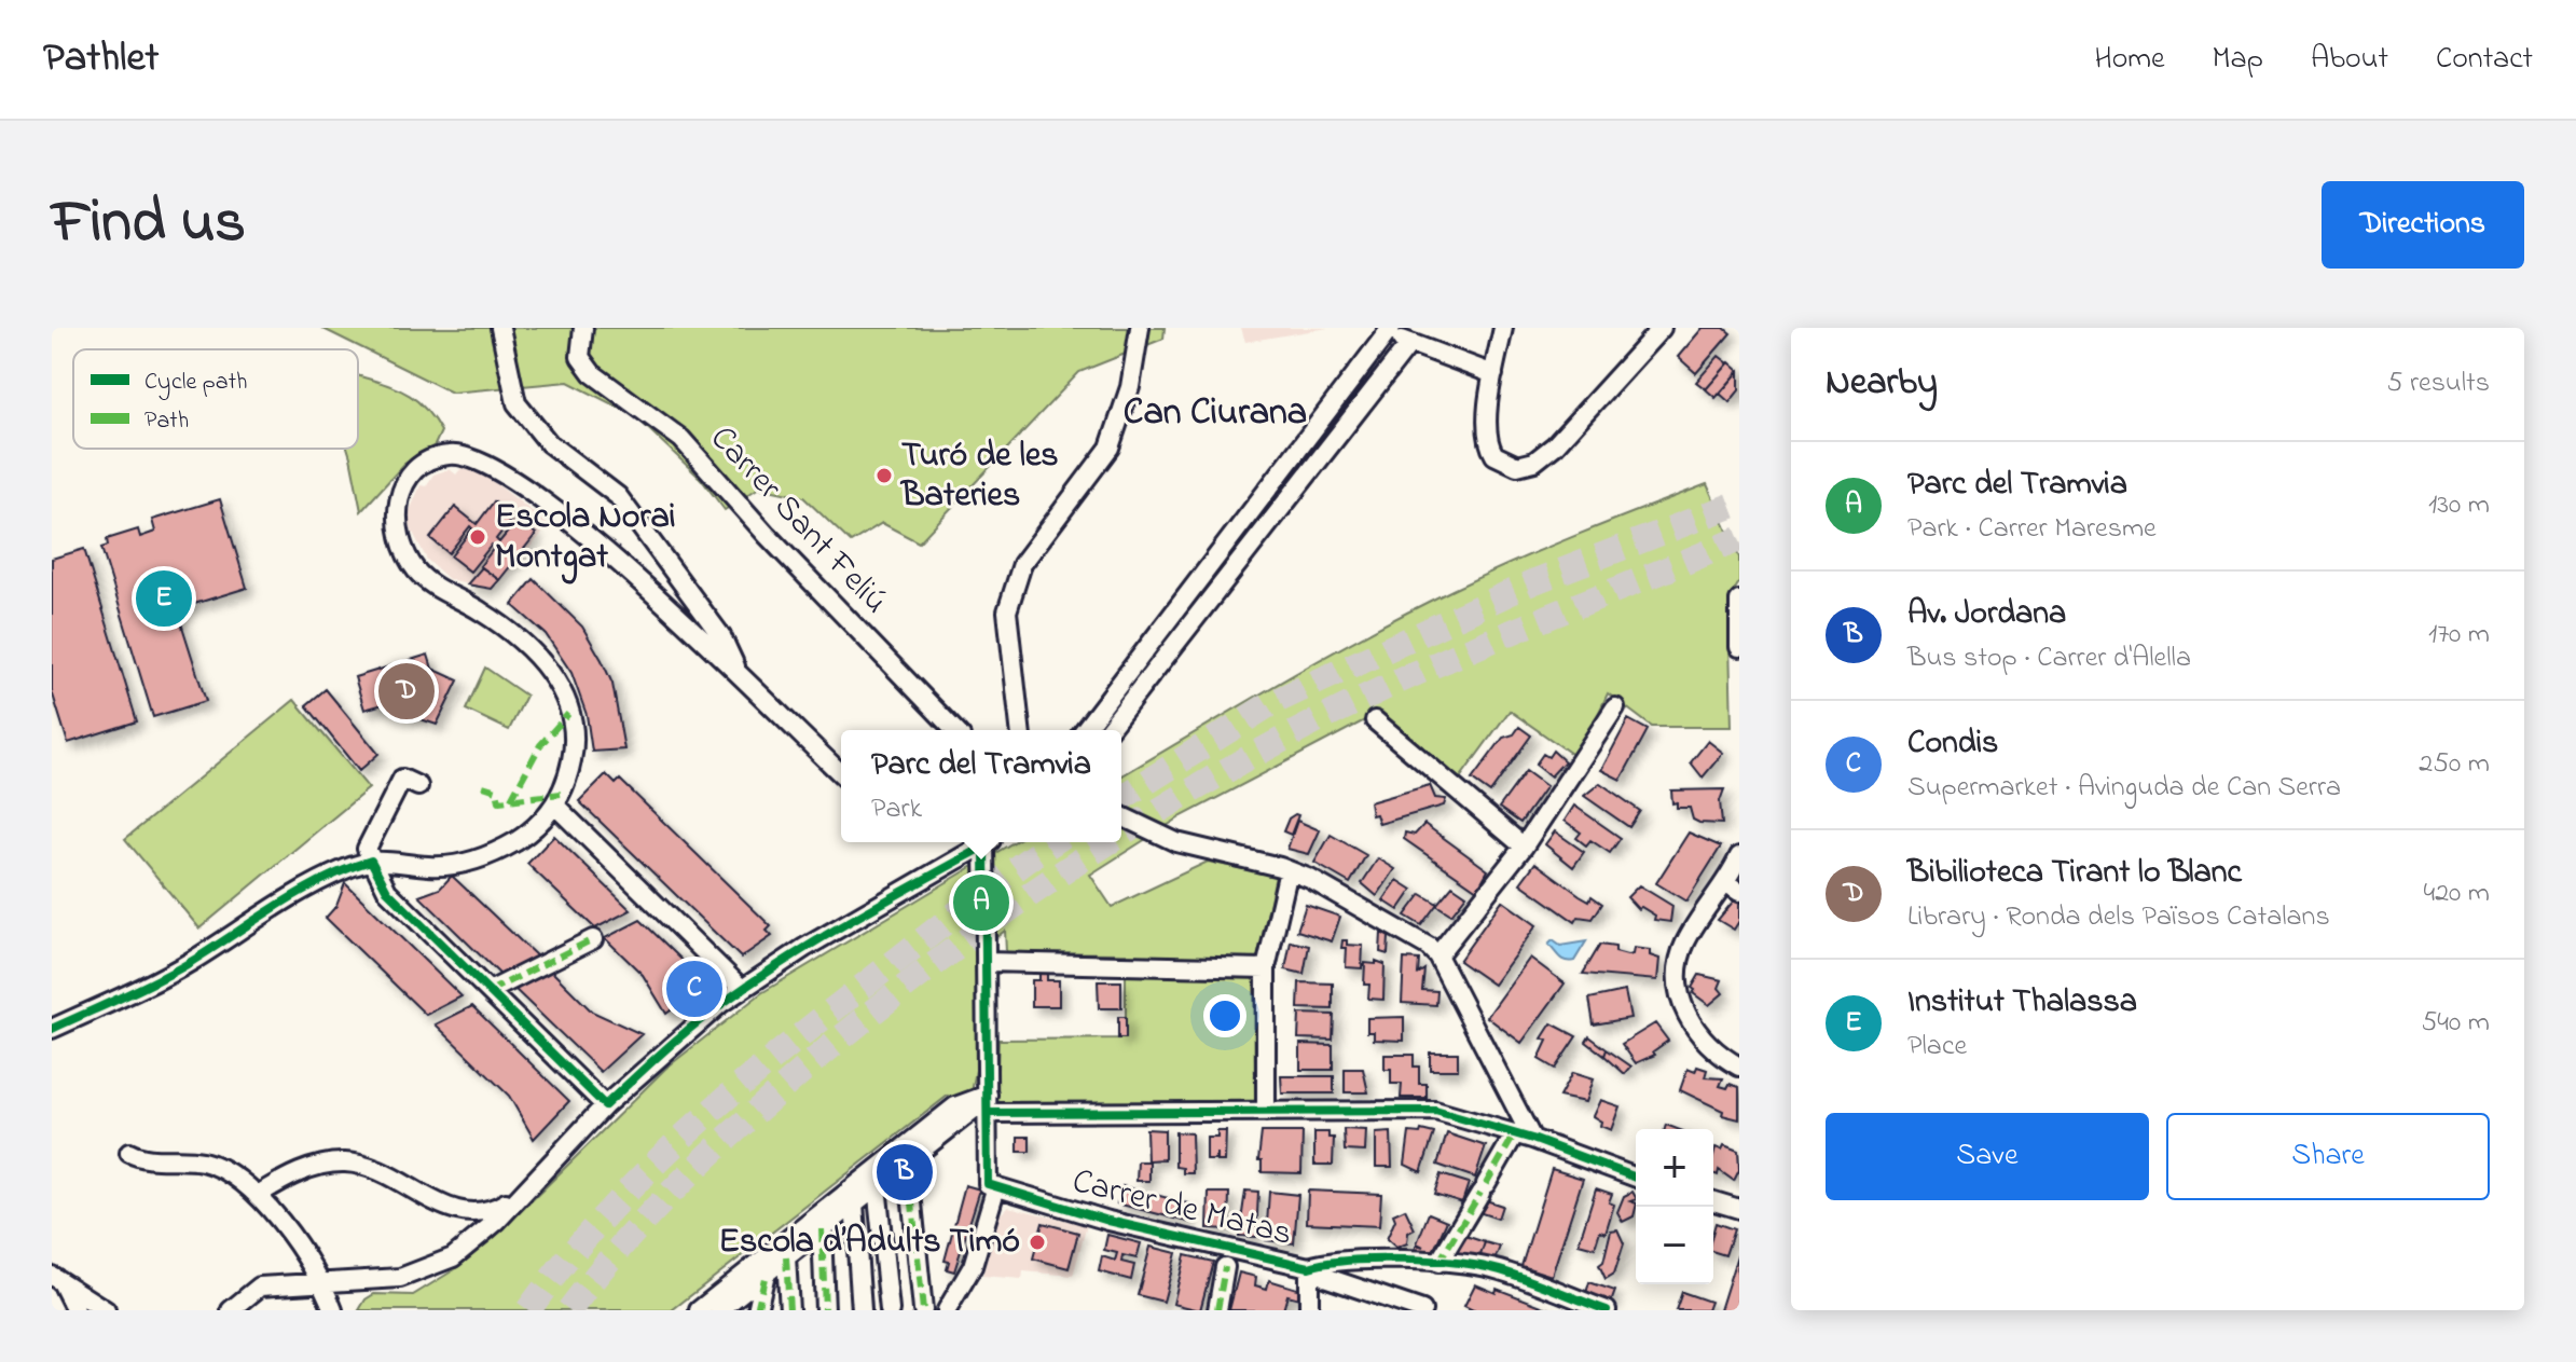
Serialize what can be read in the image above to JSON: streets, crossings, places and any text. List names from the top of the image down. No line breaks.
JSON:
{"streets":{"street":["Carrer Sant Feliú","Carrer de Matas"]},"districts":["Can Ciurana"],"places":["Turó de les Bateries","Escola Norai Montgat","Escola d’Adults Timó"],"legend":["Cycle path","Path"],"page":{"header":"Pathlet","nav":["Home","Map","About","Contact"],"title":"Find us","buttons":["Directions",["Save","Share"]],"heading":["Nearby","5 results"],"list":[{"mark":"A","name":"Parc del Tramvia","note":"Park · Carrer Maresme","value":"130 m"},{"mark":"B","name":"Av. Jordana","note":"Bus stop · Carrer d'Alella","value":"170 m"},{"mark":"C","name":"Condis","note":"Supermarket · Avinguda de Can Serra","value":"250 m"},{"mark":"D","name":"Bibilioteca Tirant lo Blanc","note":"Library · Ronda dels Països Catalans","value":"420 m"},{"mark":"E","name":"Institut Thalassa","note":"Place","value":"540 m"}],"pins":["E","D","A","C","B"],"popup":["Parc del Tramvia","Park"],"map_buttons":["+","−"]}}
